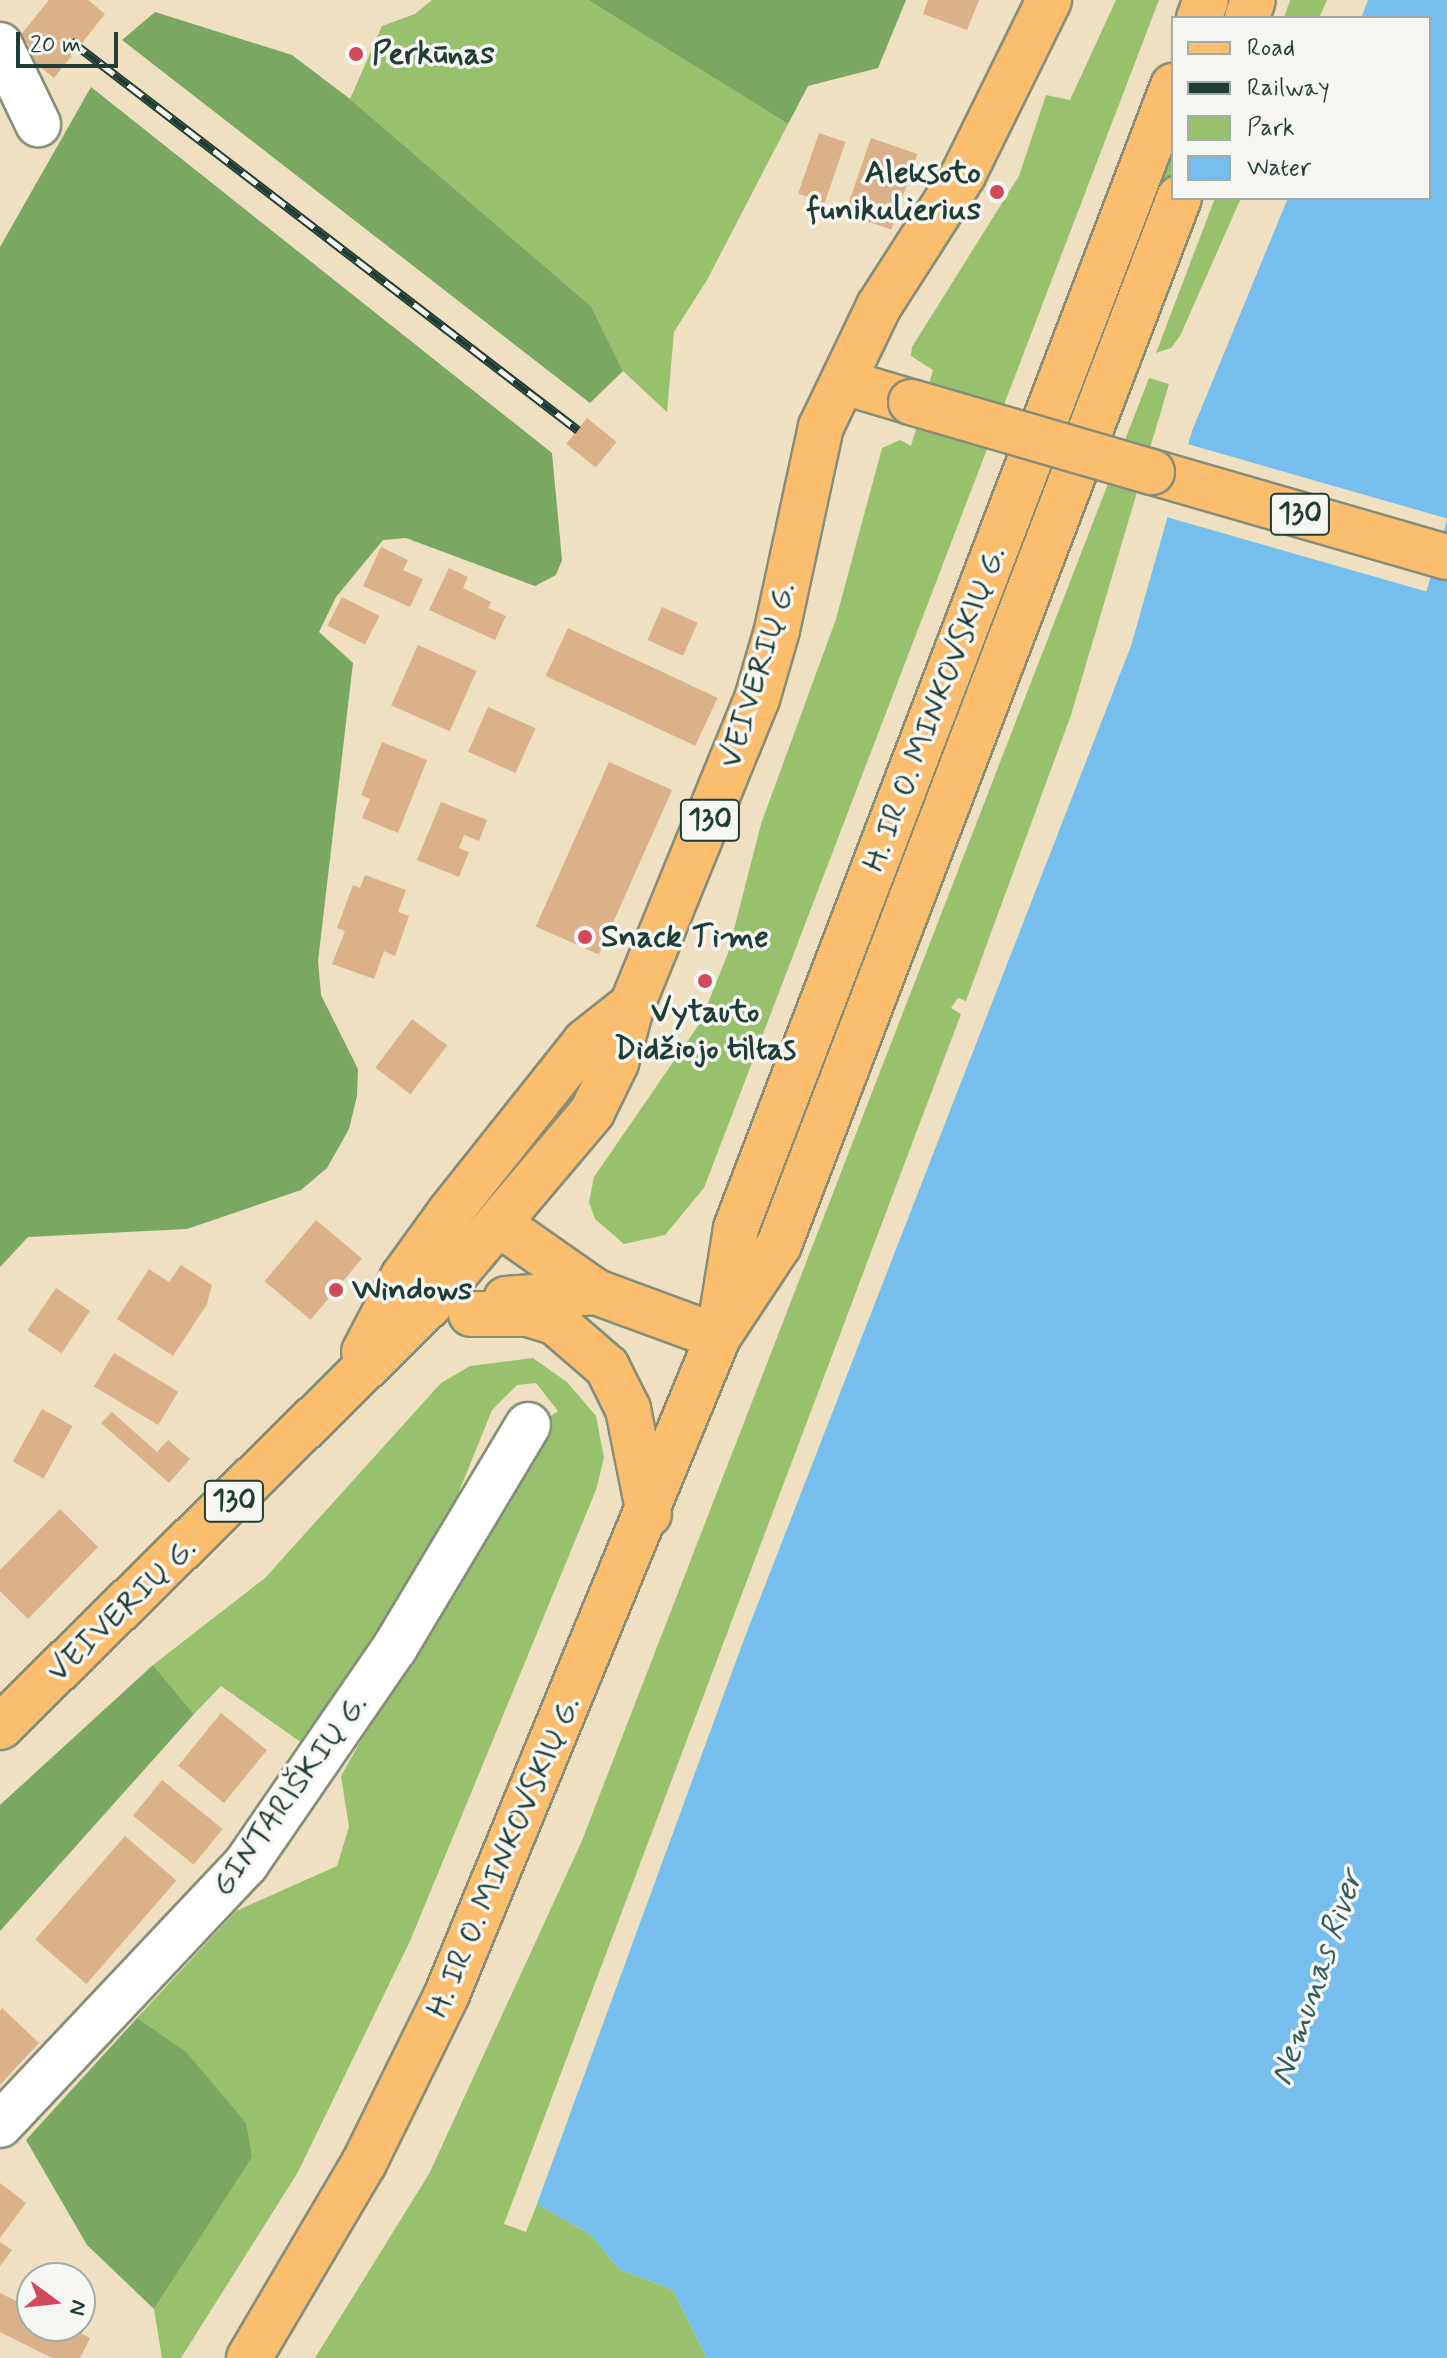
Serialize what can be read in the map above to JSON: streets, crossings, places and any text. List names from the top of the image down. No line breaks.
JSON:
{"streets":{"main road":["130","VEIVERIŲ G.","H. IR O. MINKOVSKIŲ G."],"street":["GINTARIŠKIŲ G."]},"crossings":[["130","VEIVERIŲ G."]],"water":["Nemunas River"],"places":["Perkūnas","Aleksoto funikulierius","Snack Time","Vytauto Didžiojo tiltas","Windows"],"legend":["Road","Railway","Park","Water"],"scale_bar":"20 m","north":"right"}
